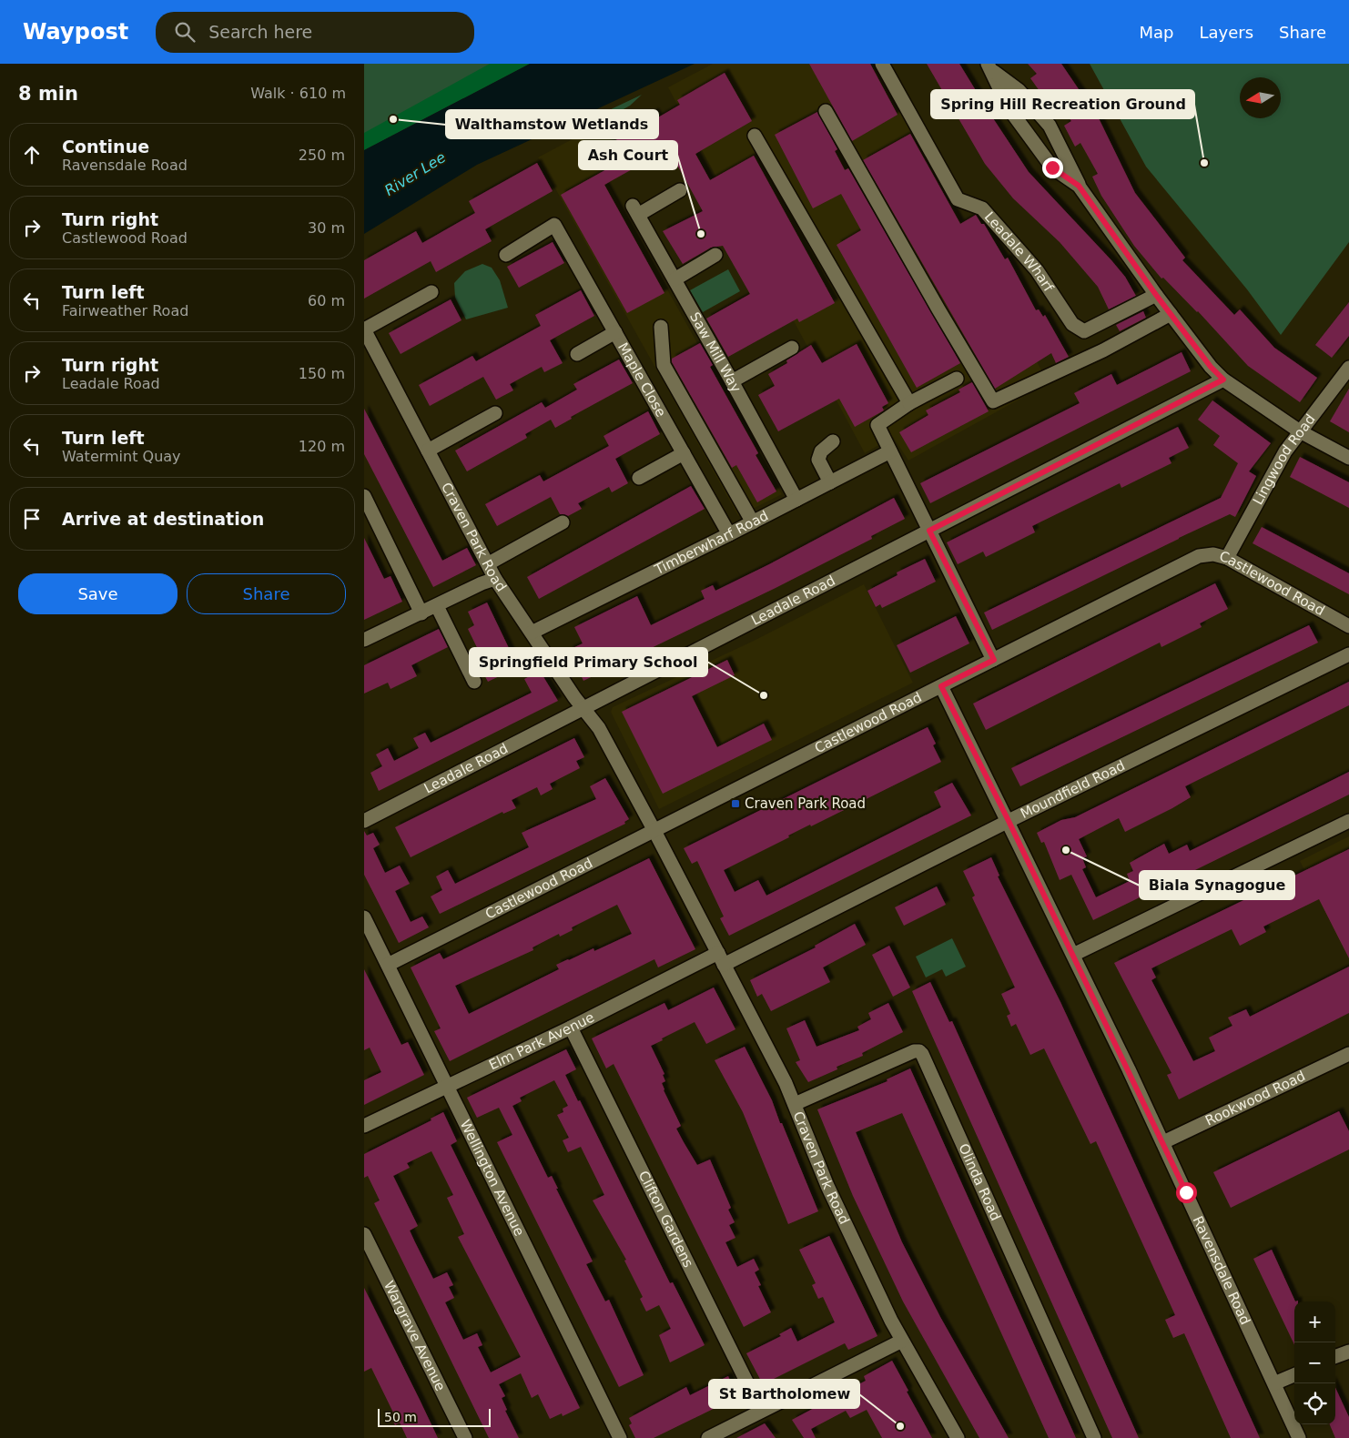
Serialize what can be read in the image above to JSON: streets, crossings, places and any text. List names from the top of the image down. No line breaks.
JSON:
{"streets":{"street":["Leadale Wharf","Saw Mill Way","Maple Close","Lingwood Road","Craven Park Road","Timberwharf Road","Castlewood Road","Leadale Road","Moundfield Road","Elm Park Avenue","Rookwood Road","Wellington Avenue","Olinda Road","Clifton Gardens","Ravensdale Road","Wargrave Avenue"]},"crossings":[["Saw Mill Way","Timberwharf Road"],["Maple Close","Timberwharf Road"],["Lingwood Road","Castlewood Road"],["Craven Park Road","Timberwharf Road"],["Craven Park Road","Castlewood Road"],["Craven Park Road","Leadale Road"],["Craven Park Road","Moundfield Road"],["Craven Park Road","Elm Park Avenue"],["Craven Park Road","Olinda Road"],["Castlewood Road","Wellington Avenue"],["Castlewood Road","Ravensdale Road"],["Moundfield Road","Elm Park Avenue"],["Moundfield Road","Ravensdale Road"],["Elm Park Avenue","Wellington Avenue"],["Elm Park Avenue","Clifton Gardens"],["Rookwood Road","Ravensdale Road"]],"water":["River Lee"],"places":{"other":["Walthamstow Wetlands","Spring Hill Recreation Ground","Ash Court","Springfield Primary School","Biala Synagogue","St Bartholomew"],"transit":["Craven Park Road"]},"scale_bar":"50 m","north":"left","page":{"header":"Waypost","search":"Search here","nav":["Map","Layers","Share"],"heading":["8 min","Walk · 610 m"],"list":[["Continue","Ravensdale Road","250 m"],["Turn right","Castlewood Road","30 m"],["Turn left","Fairweather Road","60 m"],["Turn right","Leadale Road","150 m"],["Turn left","Watermint Quay","120 m"],"Arrive at destination"],"buttons":["Save","Share"],"map_buttons":["+","−"],"scale":"50 m"}}
